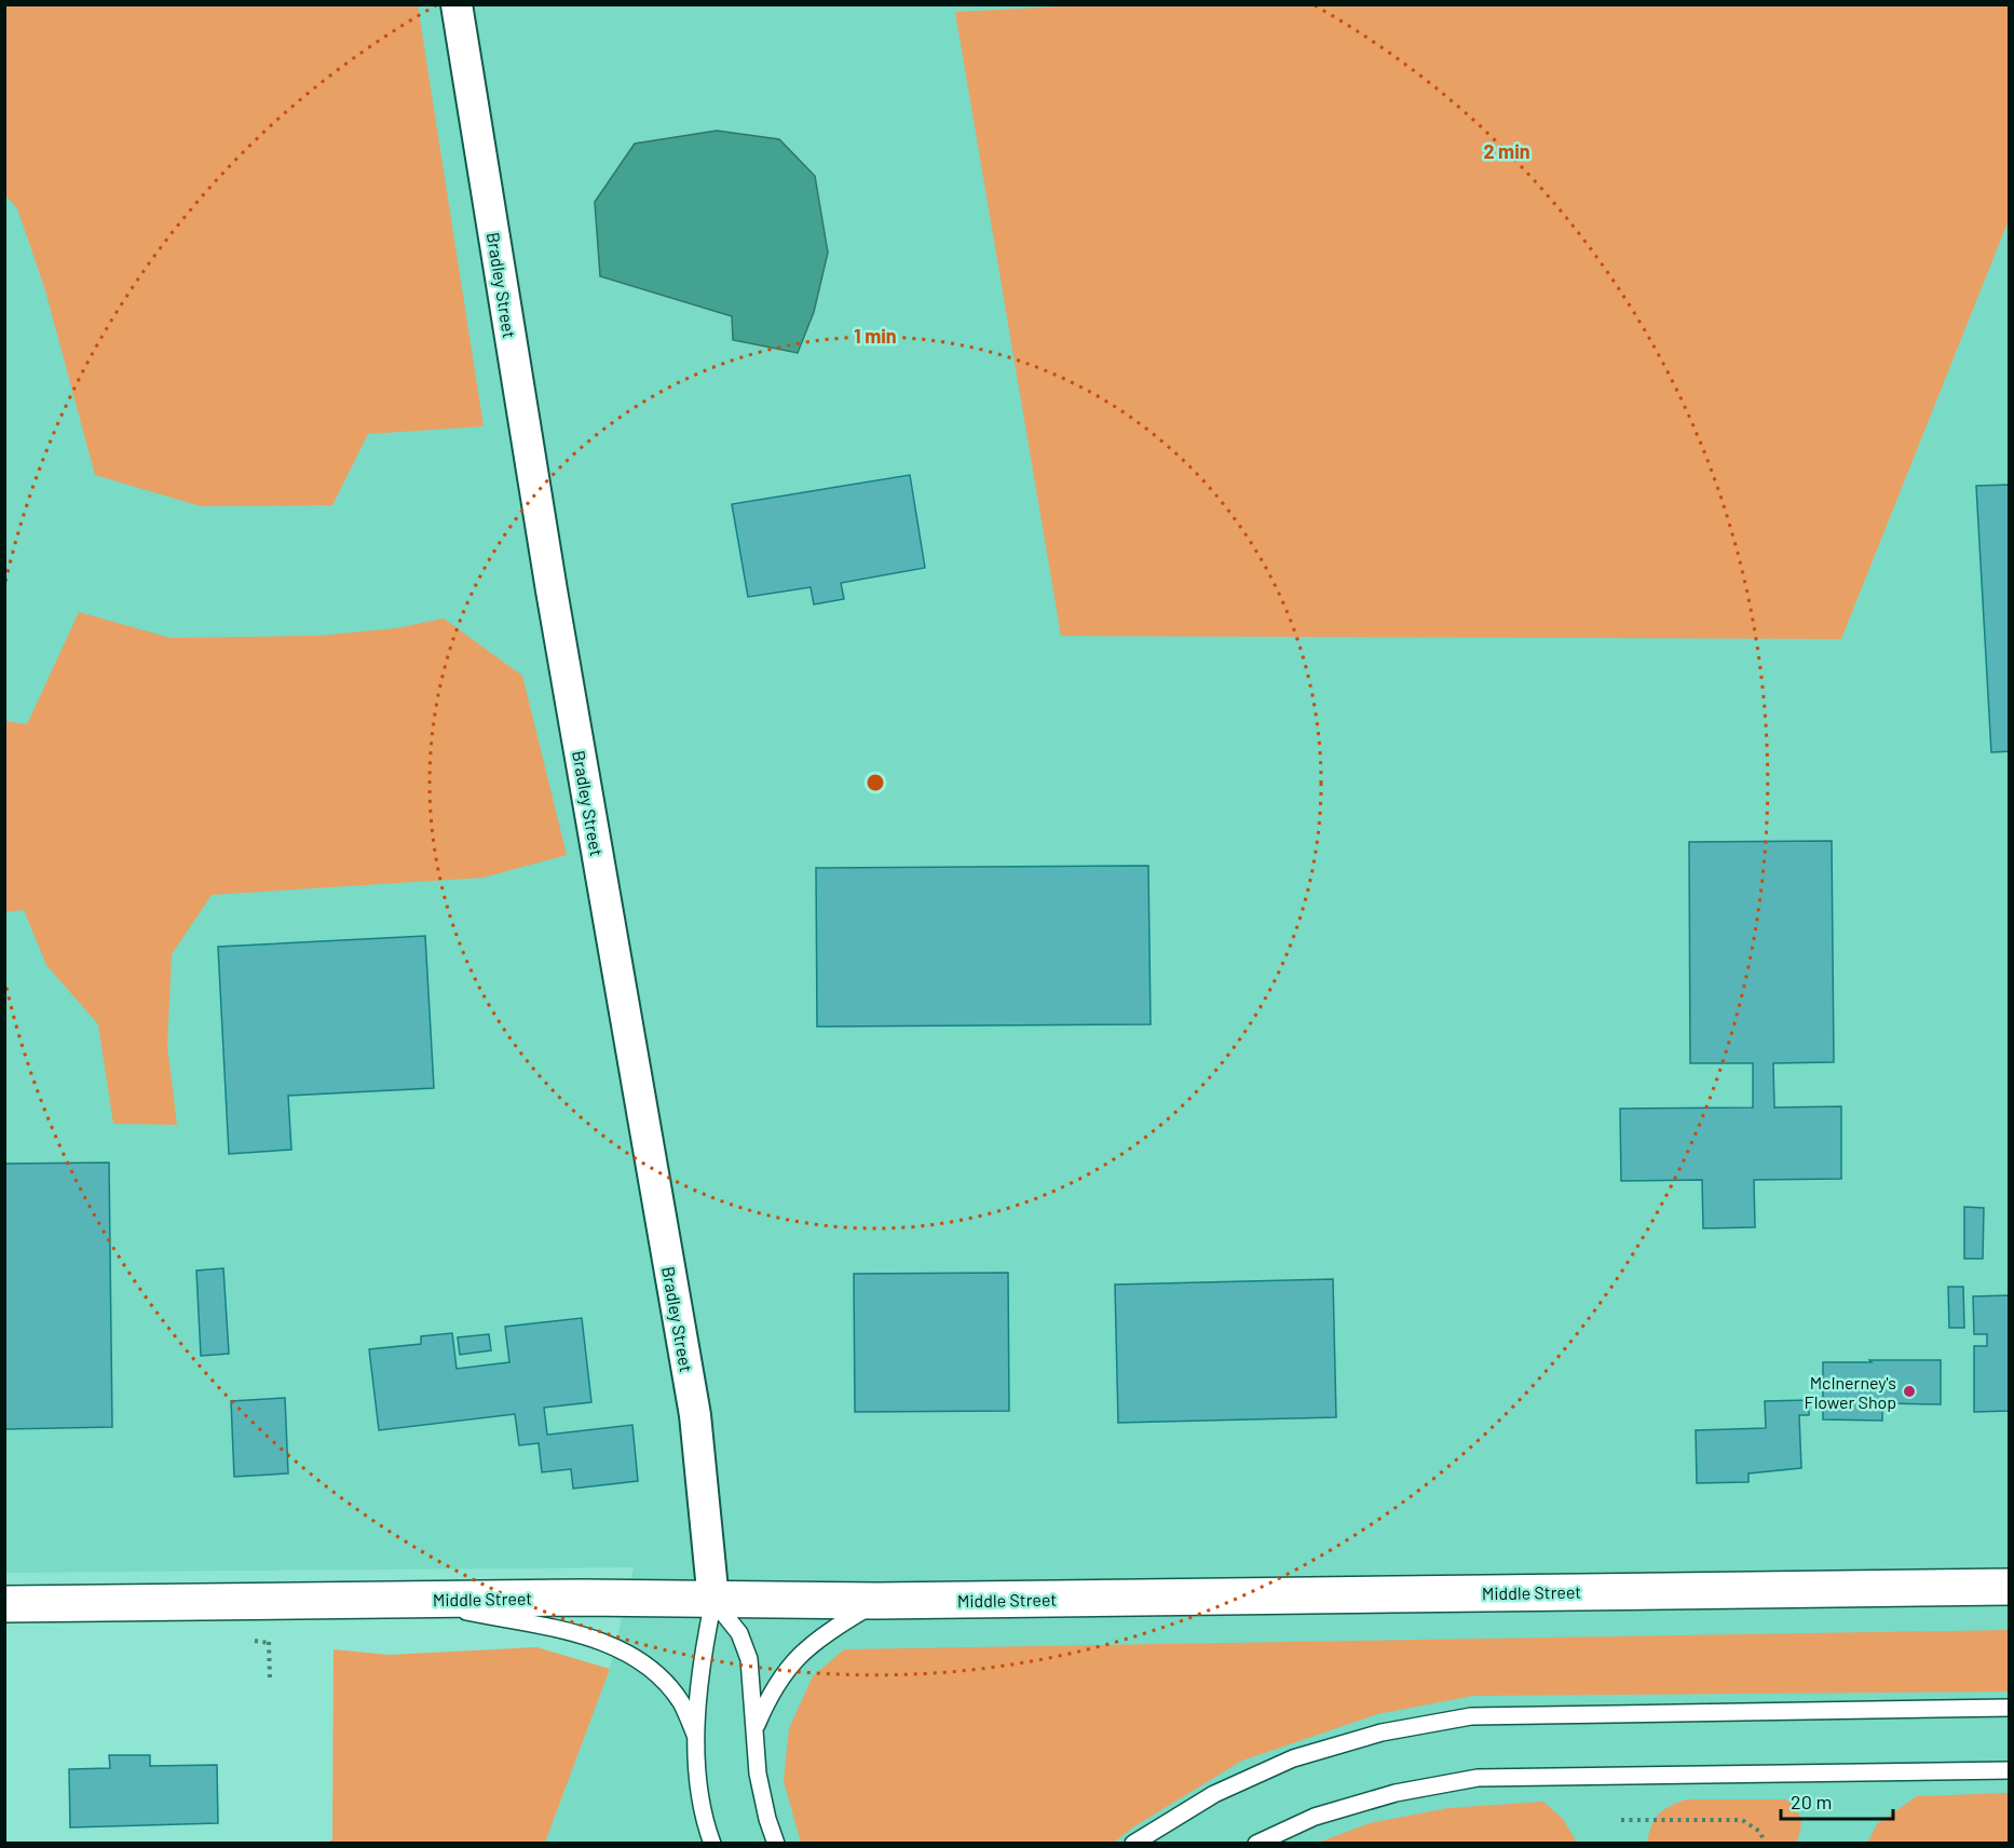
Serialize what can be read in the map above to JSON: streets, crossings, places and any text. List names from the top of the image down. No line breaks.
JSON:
{"streets":{"street":["Bradley Street","Middle Street"]},"crossings":[["Bradley Street","Middle Street"]],"places":["McInerney's Flower Shop"],"scale_bar":"20 m","rings":["2 min","1 min"]}
